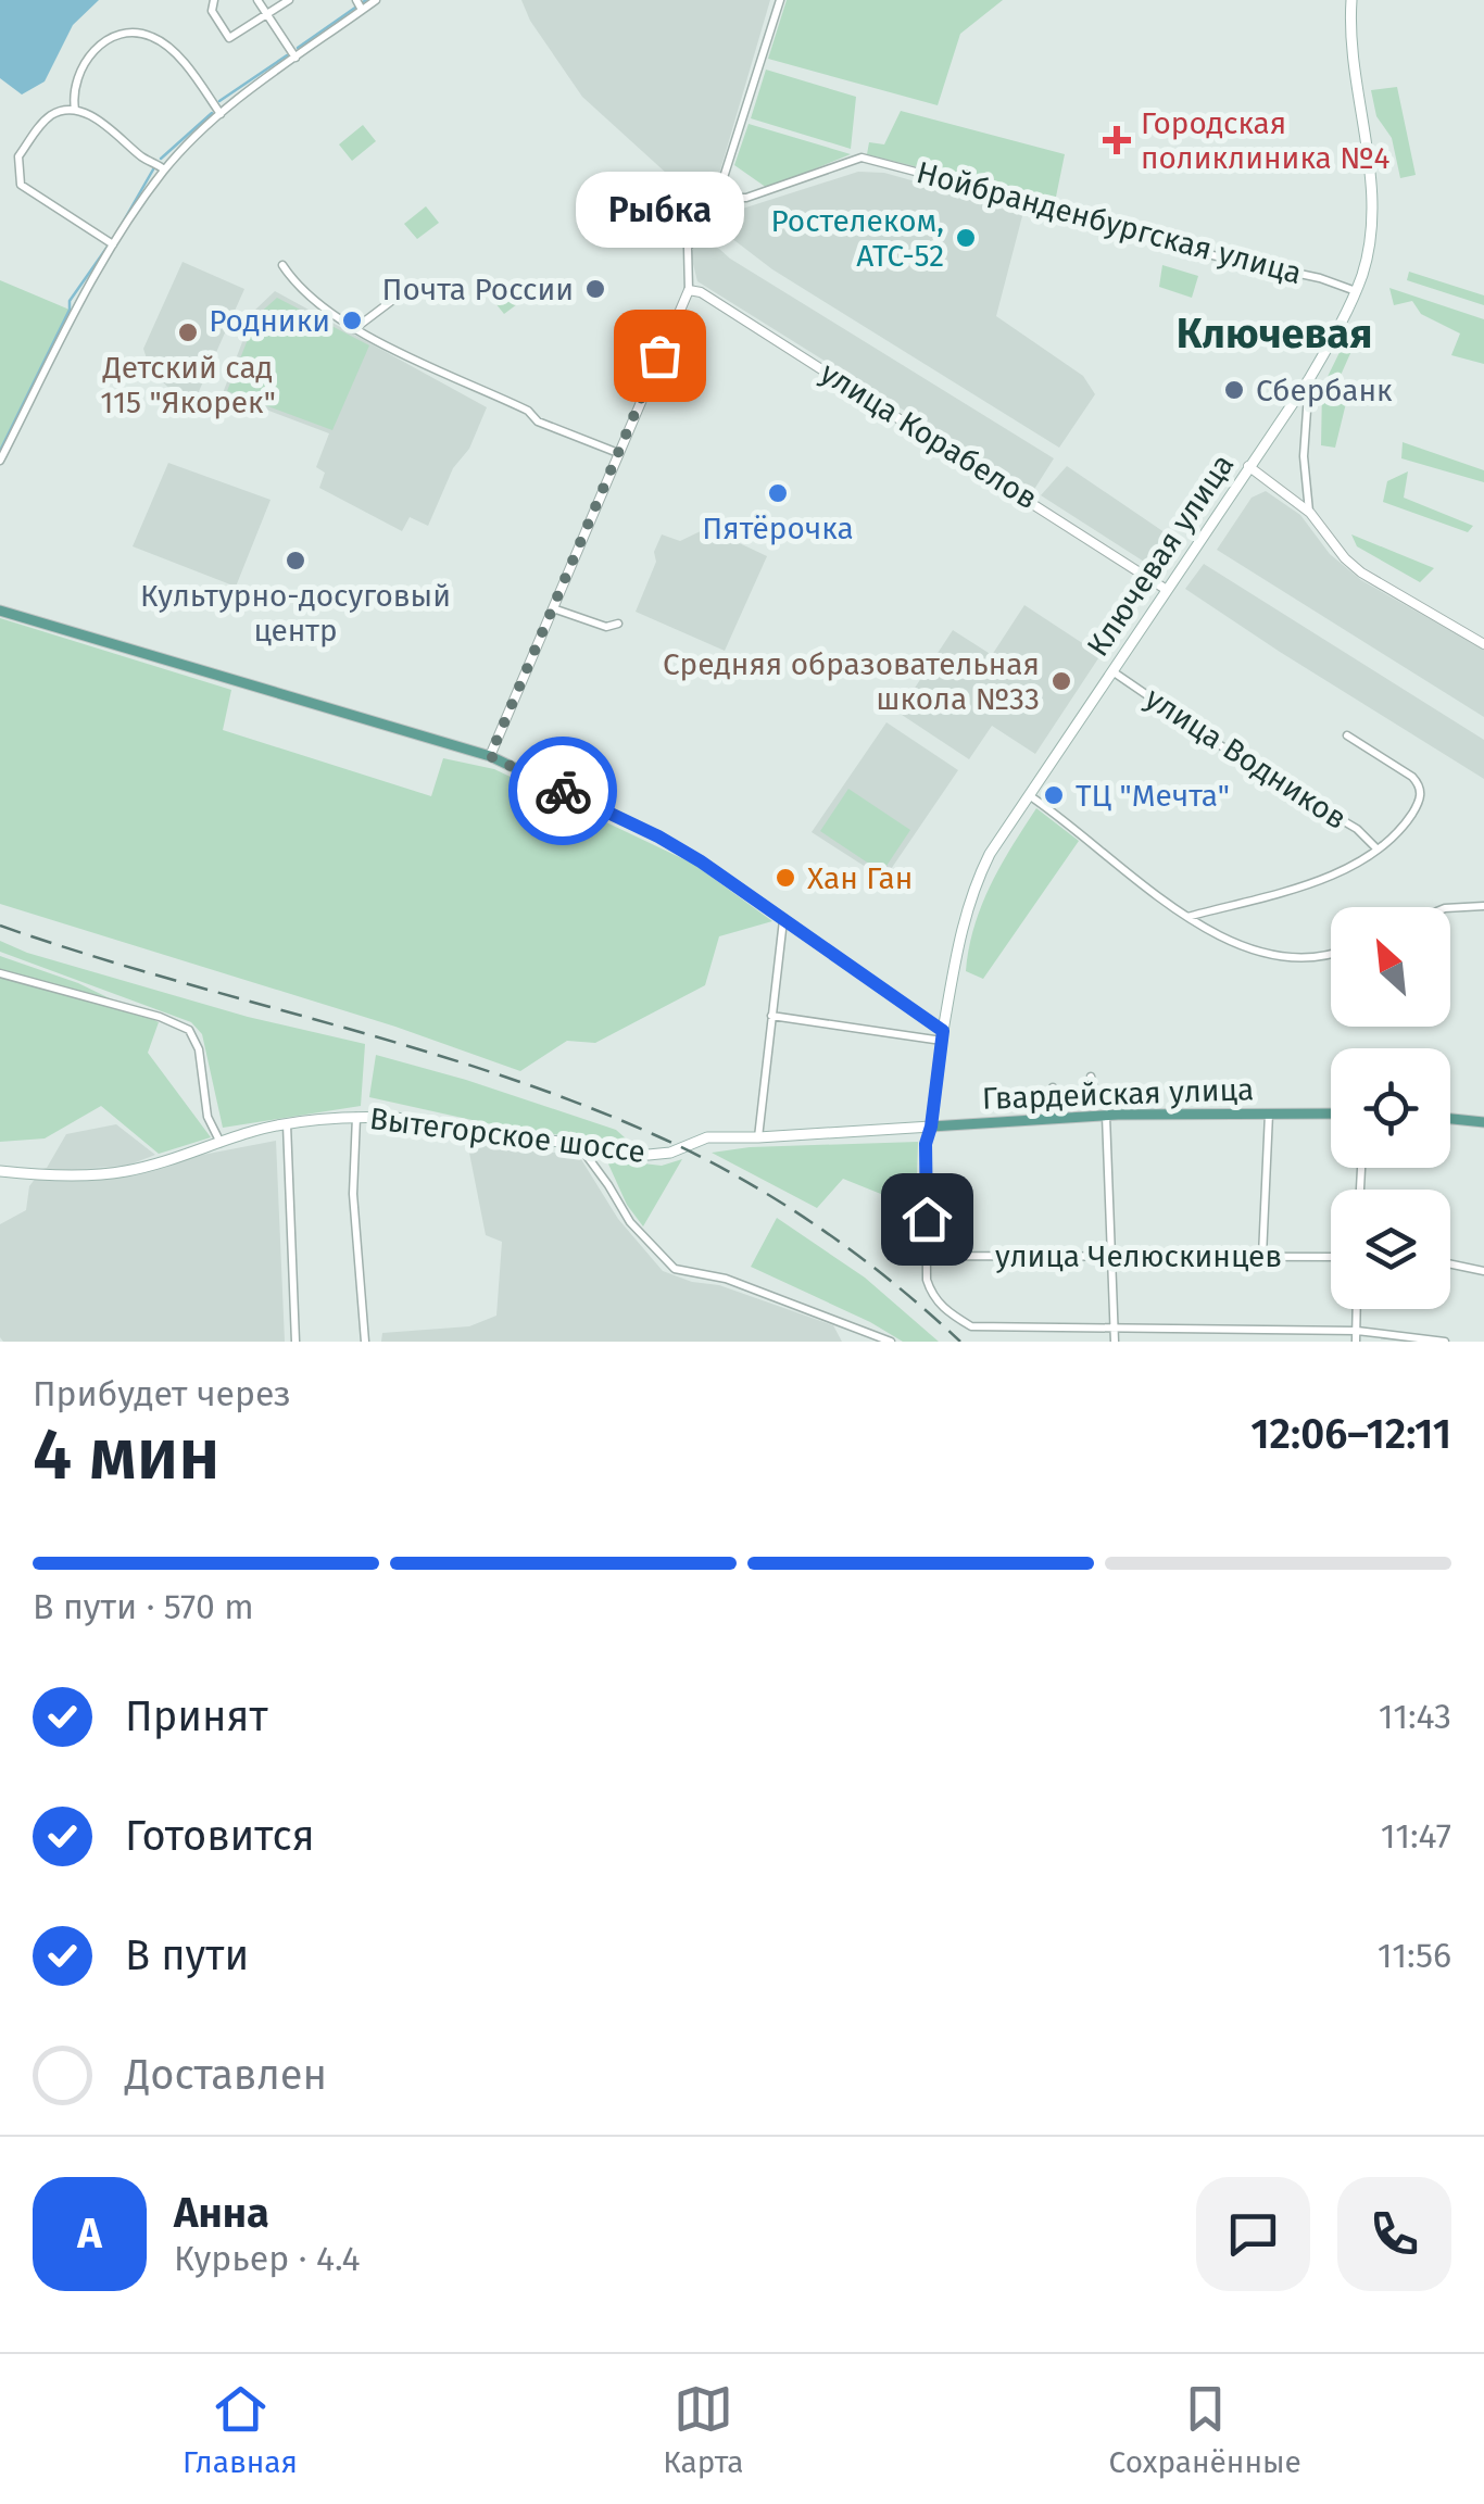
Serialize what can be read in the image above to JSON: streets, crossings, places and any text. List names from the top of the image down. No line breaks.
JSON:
{"streets":{"main road":["Ключевая улица","Гвардейская улица","Вытегорское шоссе"],"street":["Нойбранденбургская улица","улица Корабелов","улица Водников","улица Челюскинцев"]},"crossings":[["Нойбранденбургская улица","Ключевая улица"],["улица Корабелов","Ключевая улица"],["Ключевая улица","улица Водников"],["Ключевая улица","Гвардейская улица"],["Гвардейская улица","Вытегорское шоссе"]],"districts":["Ключевая"],"places":{"health":["Городская поликлиника №4"],"other":["Ростелеком, АТС-52","Почта России","Родники","Детский сад 115 \"Якорек\"","Рыбка","Сбербанк","Пятёрочка","Культурно-досуговый центр","Средняя образовательная школа №33","ТЦ \"Мечта\"","Хан Ган"]},"north":"top left","page":{"bubble":"Рыбка","heading":["4 мин","Прибудет через","12:06–12:11"],"panel":["Анна","Курьер · 4.4"],"bar":"В пути · 570 m","list":[["Принят","11:43"],["Готовится","11:47"],["В пути","11:56"],"Доставлен"],"round":"А","tabs":["Главная","Карта","Сохранённые"]}}
